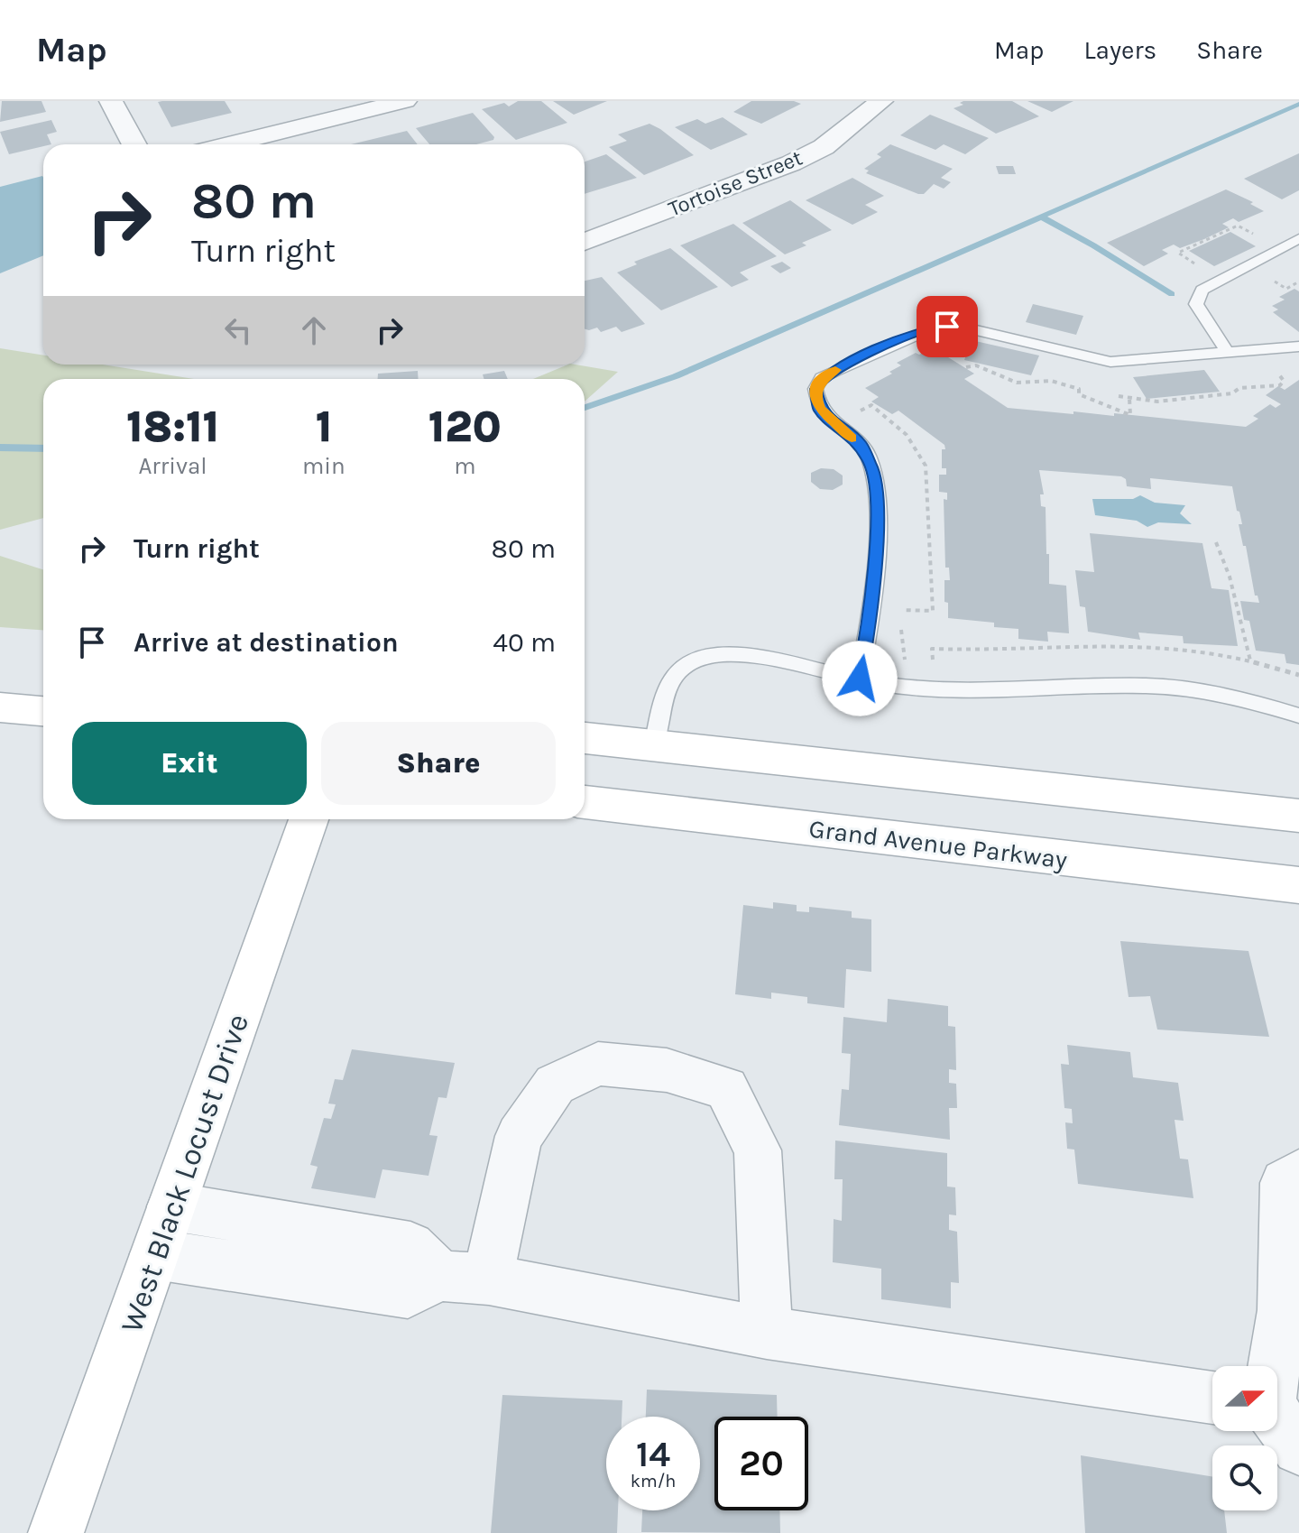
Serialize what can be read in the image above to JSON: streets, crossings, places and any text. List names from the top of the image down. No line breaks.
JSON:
{"streets":{"main road":["Grand Avenue Parkway","West Black Locust Drive"],"street":["Tortoise Street"]},"north":"right","page":{"header":"Map","nav":["Map","Layers","Share"],"turn":["80 m","Turn right"],"eta":["18:11","Arrival","1","min","120","m"],"list":[{"name":"Turn right","value":"80 m"},{"name":"Arrive at destination","value":"40 m"}],"buttons":["Exit","Share"],"speed":"14 km/h","limit":"20"}}
